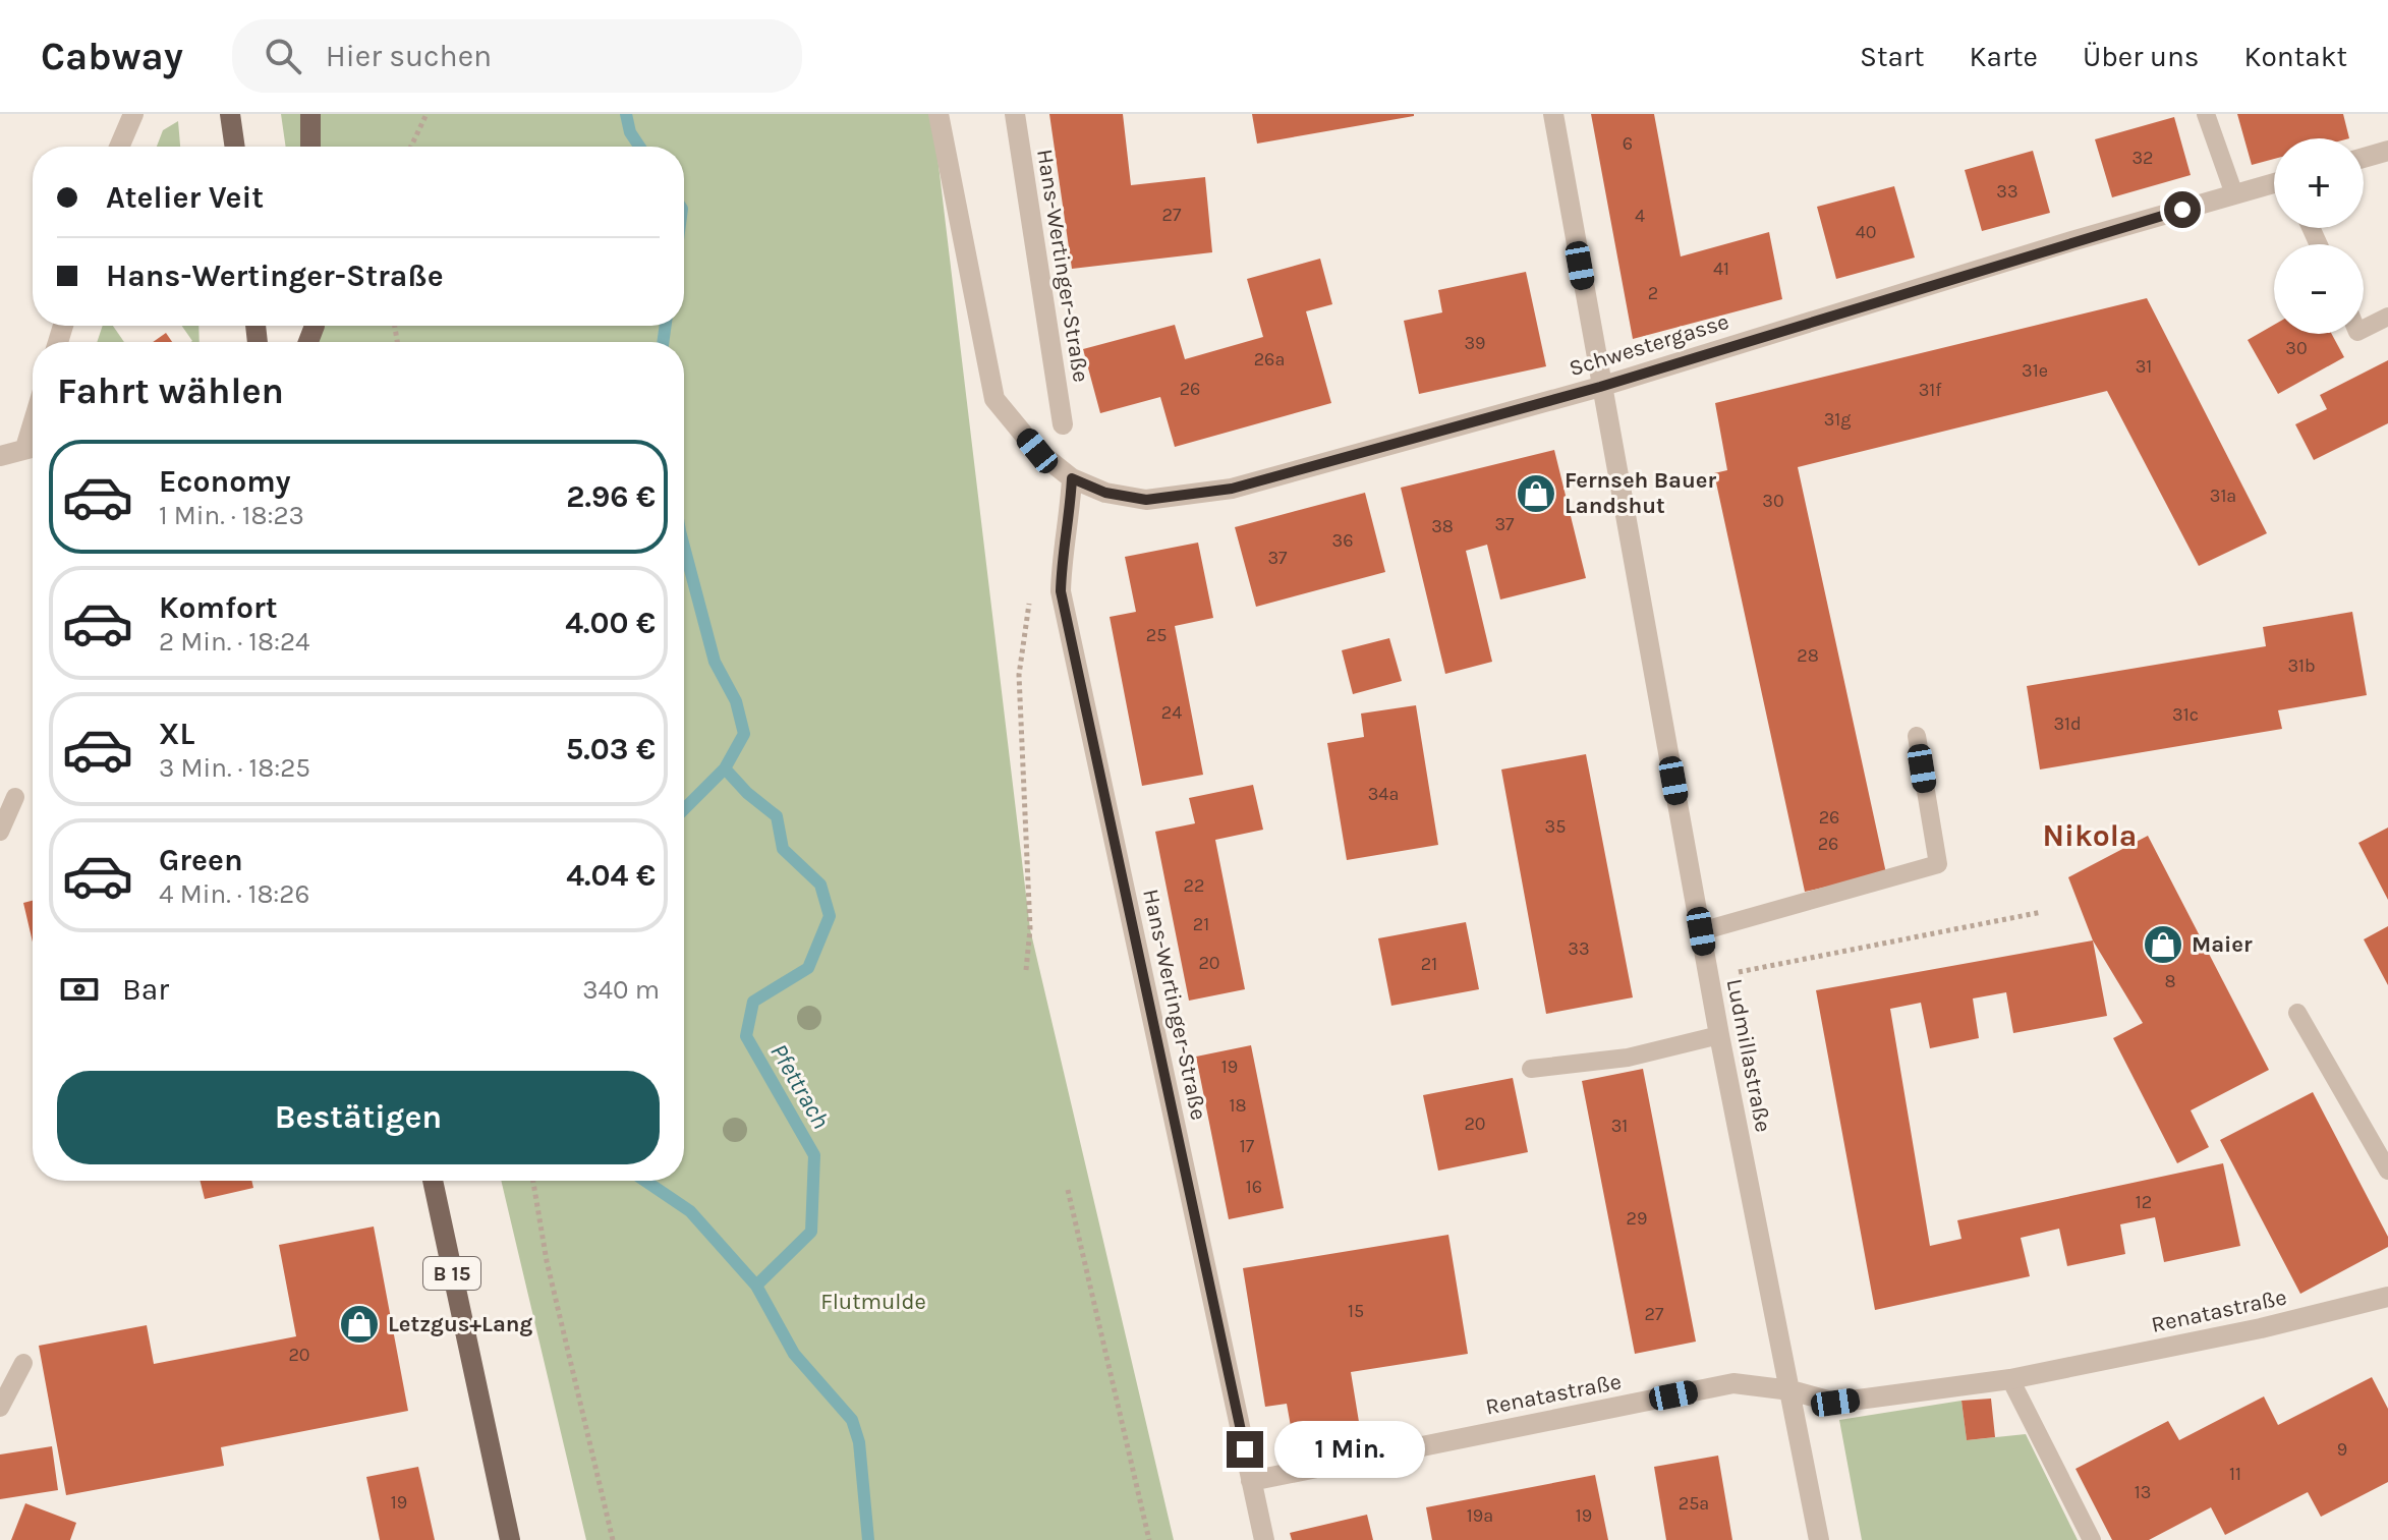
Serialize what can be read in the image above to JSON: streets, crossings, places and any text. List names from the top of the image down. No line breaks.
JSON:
{"streets":{"main road":["B 15"],"street":["Hans-Wertinger-Straße","Schwestergasse","Ludmillastraße","Renatastraße"]},"crossings":[["Hans-Wertinger-Straße","Schwestergasse"],["Hans-Wertinger-Straße","Renatastraße"],["Schwestergasse","Ludmillastraße"],["Ludmillastraße","Renatastraße"]],"districts":["Nikola"],"water":["Pfettrach"],"parks":["Flutmulde"],"places":{"shop":["Fernseh Bauer Landshut","Maier","Letzgus+Lang"]},"house_numbers":["6","32","33","27","4","40","41","2","39","30","26a","31","31e","26","31f","31g","31a","30","37","38","36","37","25","28","31b","24","31c","31d","34a","26","35","26","22","21","33","20","21","8","19","18","20","31","17","16","12","29","15","27","20","9","11","13","19","25a","19a","19"],"page":{"header":"Cabway","search":"Hier suchen","nav":["Start","Karte","Über uns","Kontakt"],"map_buttons":["+","−"],"banner":["Atelier Veit","Hans-Wertinger-Straße"],"heading":"Fahrt wählen","list":[{"name":"Economy","note":"1 Min. · 18:23","value":"2.96 €"},{"name":"Komfort","note":"2 Min. · 18:24","value":"4.00 €"},{"name":"XL","note":"3 Min. · 18:25","value":"5.03 €"},{"name":"Green","note":"4 Min. · 18:26","value":"4.04 €"}],"pay":["Bar","340 m"],"buttons":"Bestätigen","bubble":"1 Min."}}
